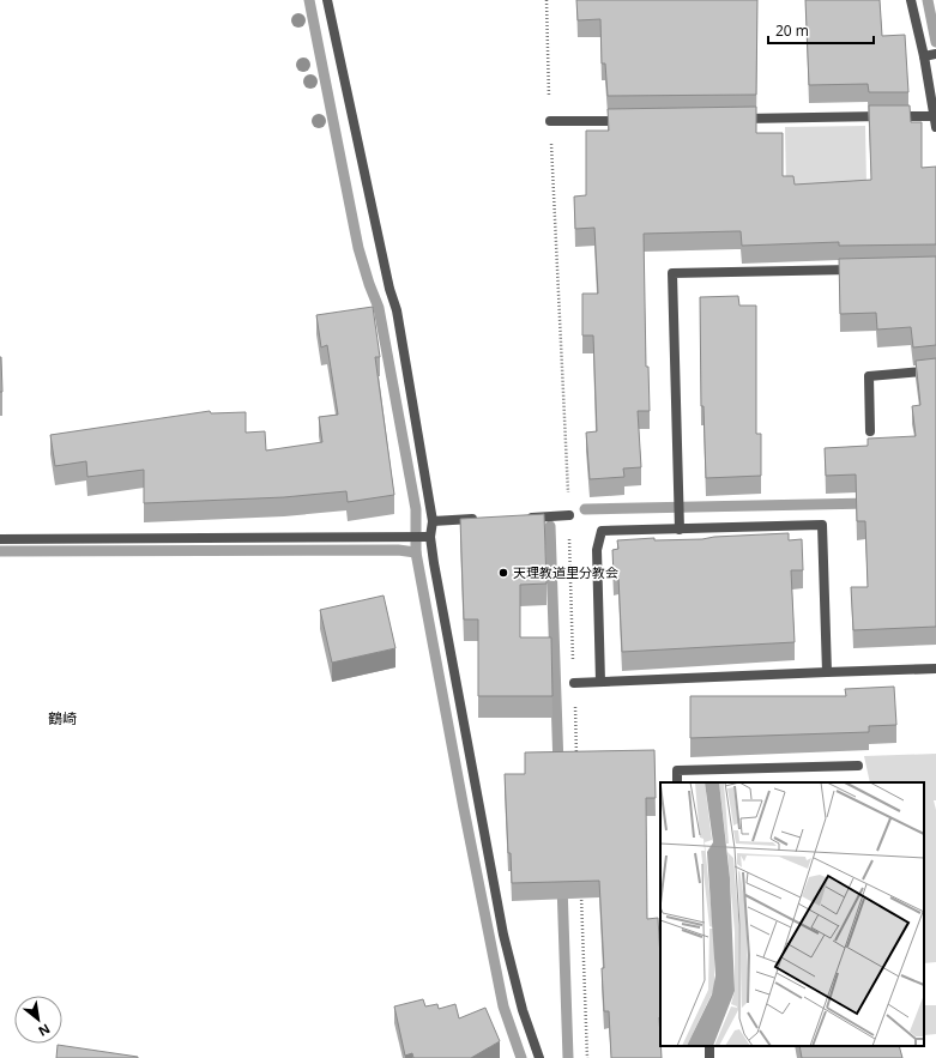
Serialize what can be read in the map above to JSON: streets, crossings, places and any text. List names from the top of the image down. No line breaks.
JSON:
{"districts":["鶴崎"],"places":["天理教道里分教会"],"scale_bar":"20 m","north":"bottom right"}
